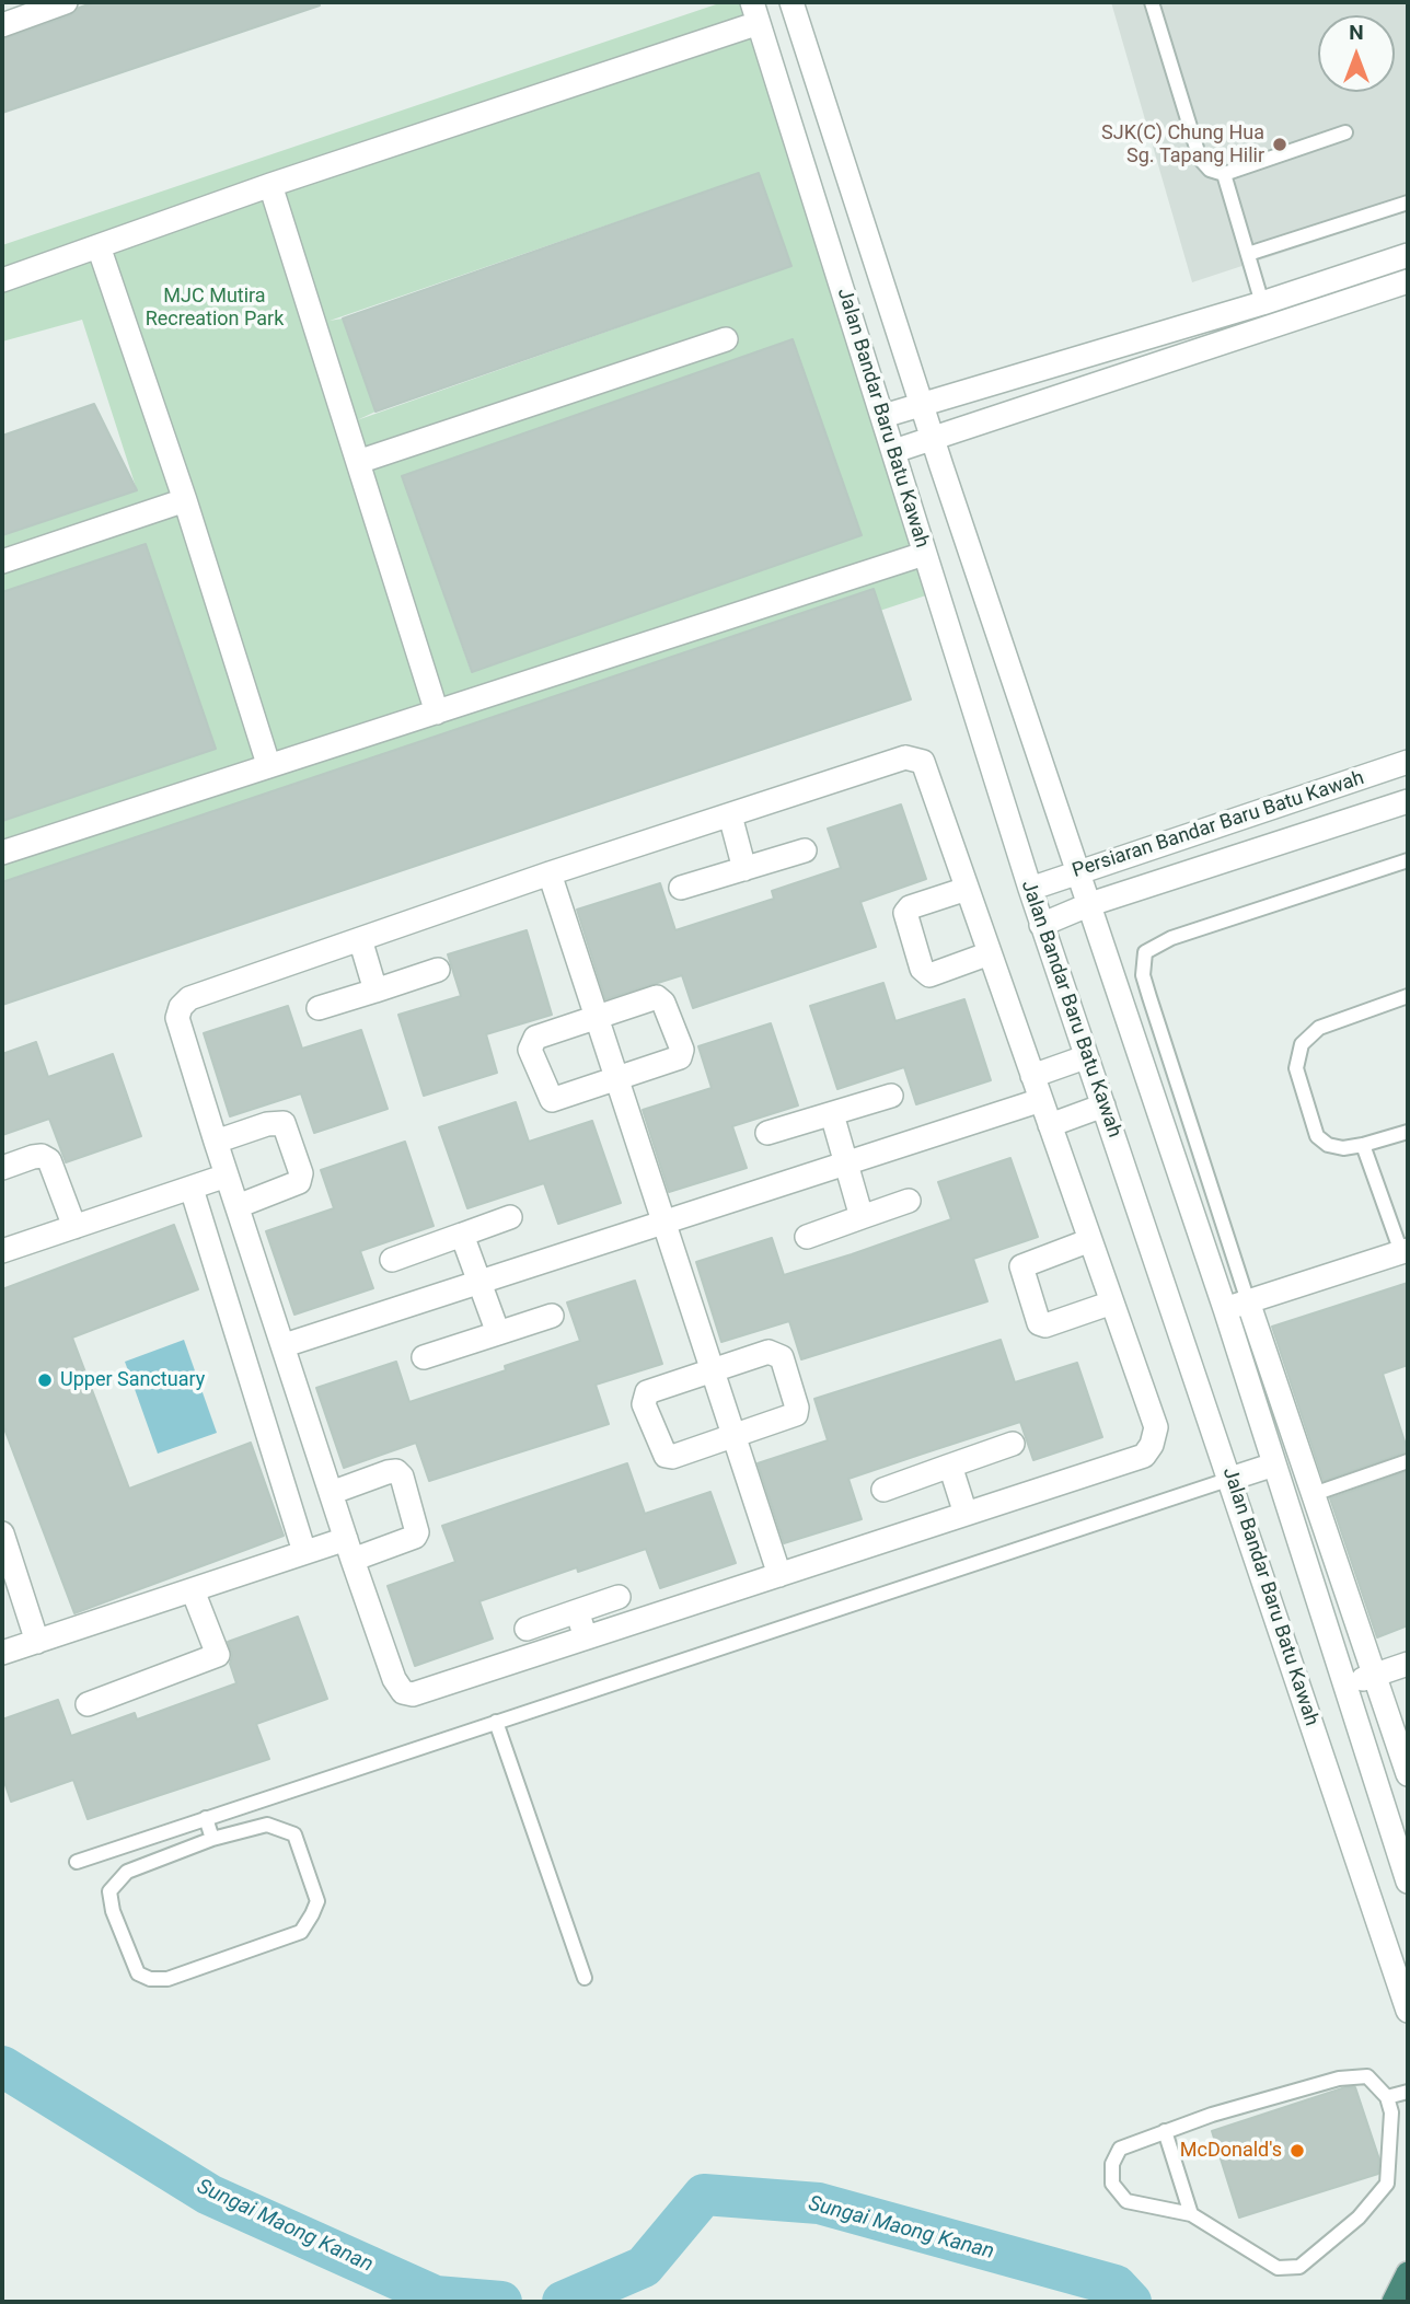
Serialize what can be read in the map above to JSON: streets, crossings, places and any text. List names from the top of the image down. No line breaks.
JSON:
{"streets":{"street":["Jalan Bandar Baru Batu Kawah","Persiaran Bandar Baru Batu Kawah"]},"crossings":[["Jalan Bandar Baru Batu Kawah","Persiaran Bandar Baru Batu Kawah"]],"water":["Sungai Maong Kanan"],"parks":["MJC Mutira Recreation Park"],"places":["SJK(C) Chung Hua Sg. Tapang Hilir","Upper Sanctuary","McDonald's"],"north":"top"}
